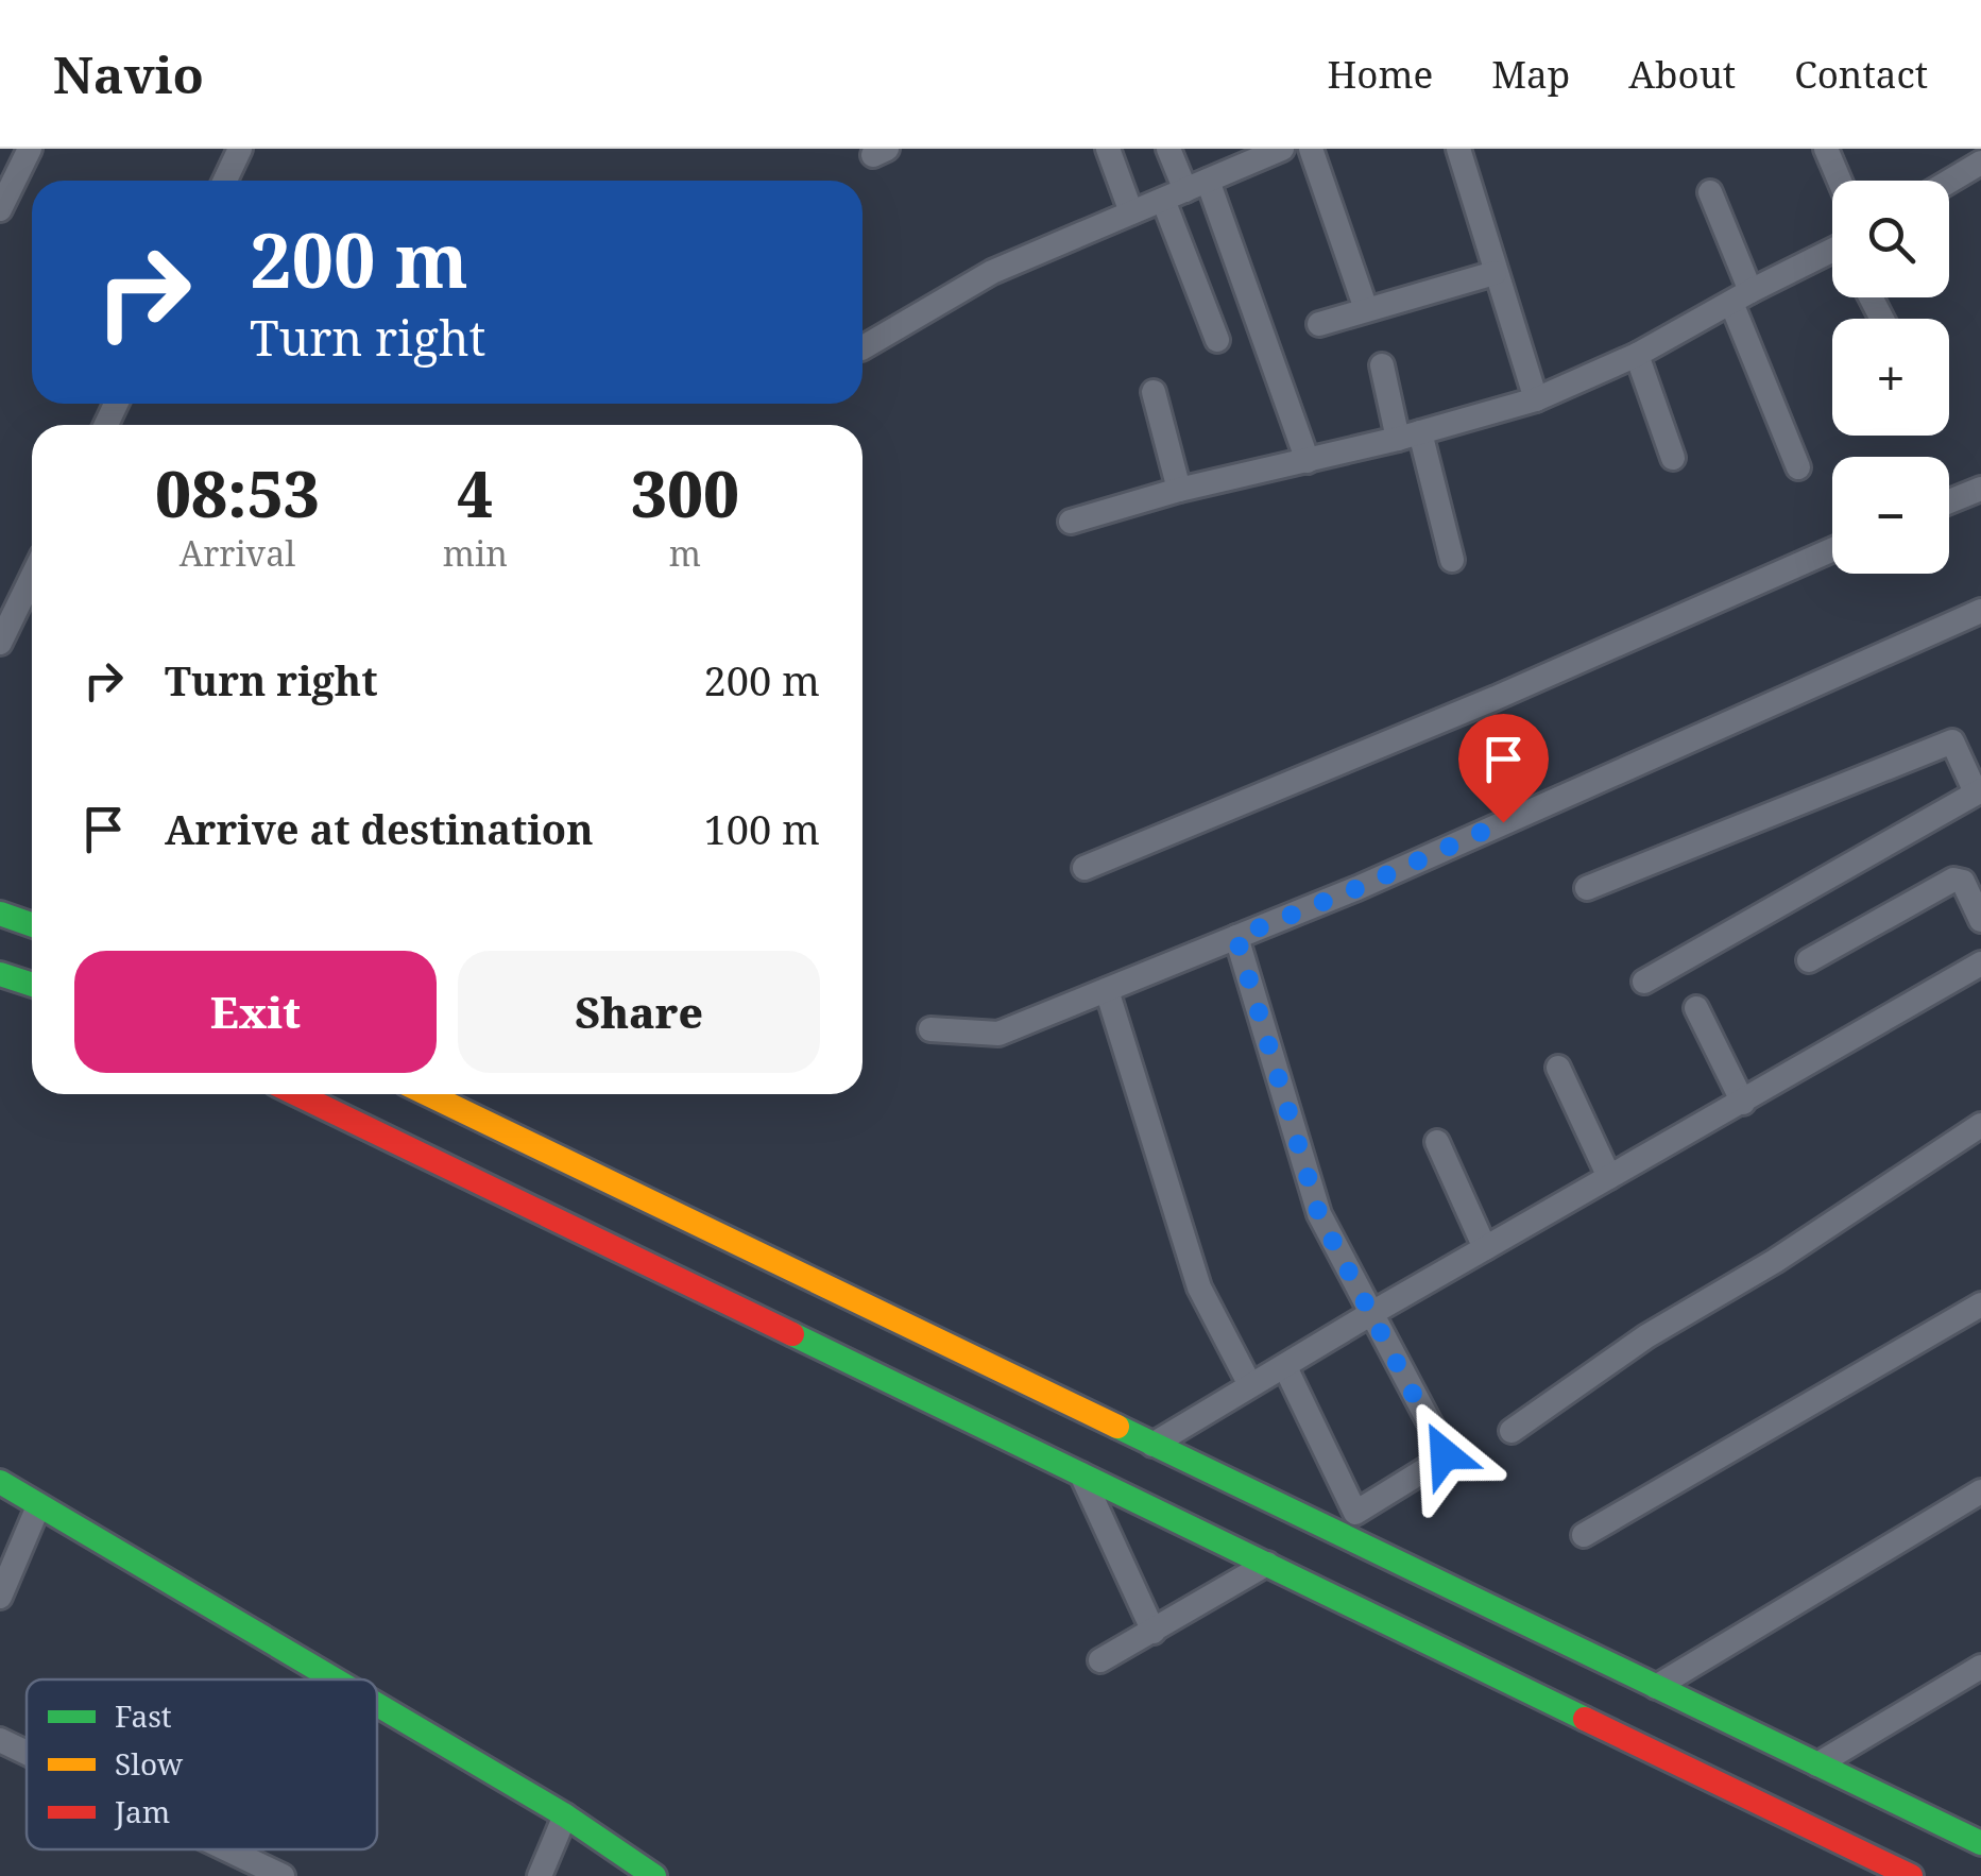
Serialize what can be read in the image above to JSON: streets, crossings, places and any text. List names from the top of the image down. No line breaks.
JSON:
{"legend":["Fast","Slow","Jam"],"page":{"header":"Navio","nav":["Home","Map","About","Contact"],"map_buttons":["+","−"],"turn":["200 m","Turn right"],"eta":["08:53","Arrival","4","min","300","m"],"list":[{"name":"Turn right","value":"200 m"},{"name":"Arrive at destination","value":"100 m"}],"buttons":["Exit","Share"]}}
